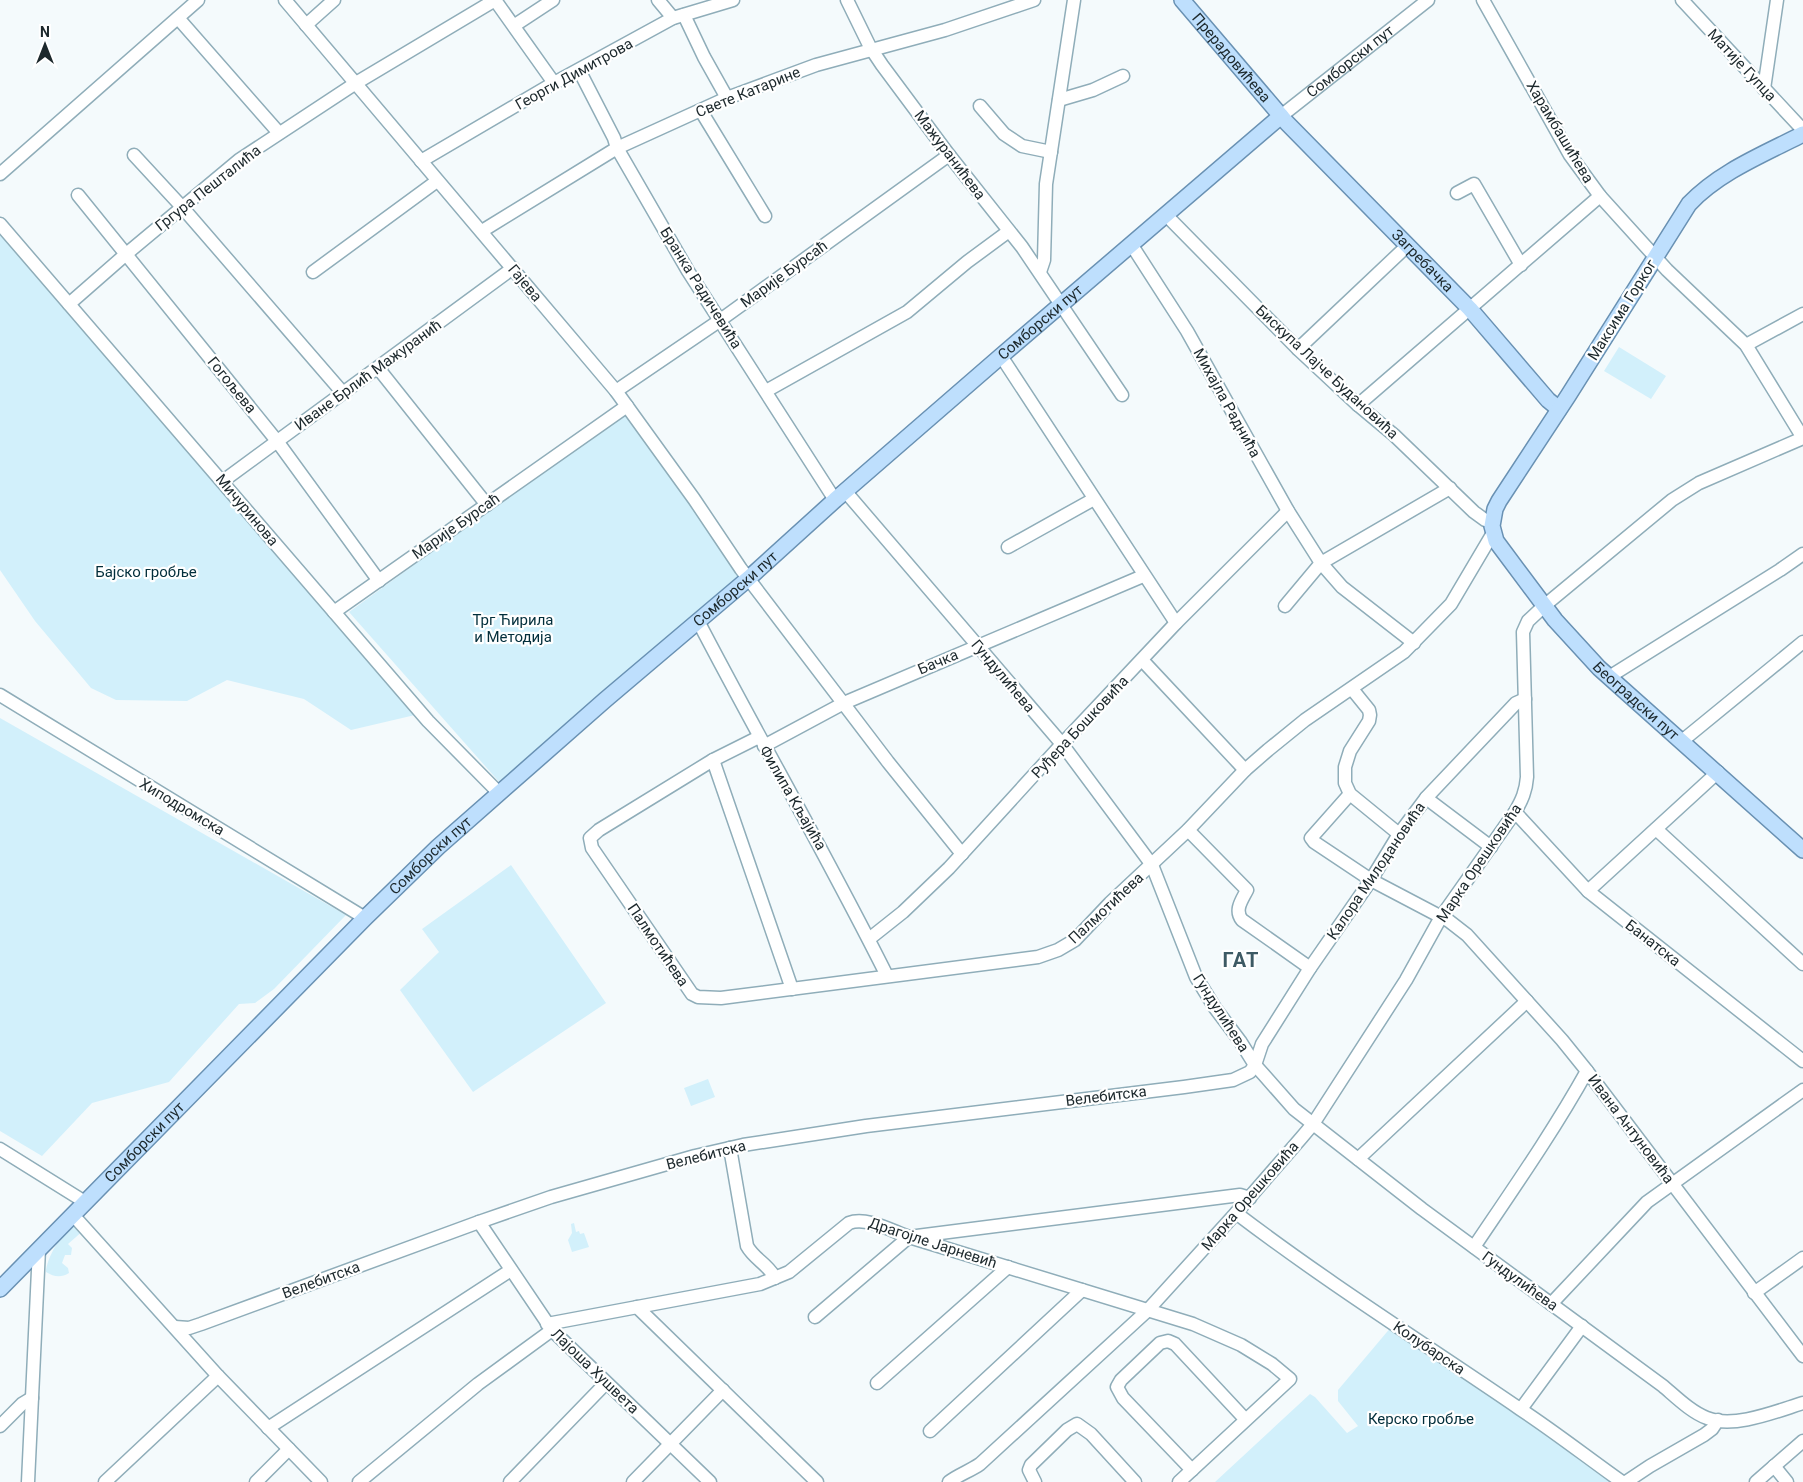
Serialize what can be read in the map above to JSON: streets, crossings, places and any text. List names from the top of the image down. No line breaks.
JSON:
{"streets":{"main road":["Прерадовићева","Сомборски пут","Загребачка","Максима Горког","Београдски пут"],"street":["Матије Гупца","Георги Димитрова","Свете Катарине","Харамбашићева","Мажуранићева","Гргура Пешталића","Марије Бурсаћ","Гајева","Бранка Радичевића","Бискупа Лајче Будановића","Иване Брлић Мажуранић","Гогољева","Михајла Раднића","Мичуринова","Бачка","Гундулићева","Руђера Бошковића","Филипа Кљајића","Хиподромска","Марка Орешковића","Калора Милодановића","Палмотићева","Банатска","Велебитска","Ивана Антуновића","Драгојле Јарневић","Колубарска","Лајоша Хушвета"]},"crossings":[["Прерадовићева","Сомборски пут"],["Прерадовићева","Загребачка"],["Сомборски пут","Мажуранићева"],["Сомборски пут","Загребачка"],["Сомборски пут","Гајева"],["Сомборски пут","Бранка Радичевића"],["Сомборски пут","Бискупа Лајче Будановића"],["Сомборски пут","Михајла Раднића"],["Сомборски пут","Мичуринова"],["Сомборски пут","Гундулићева"],["Сомборски пут","Филипа Кљајића"],["Сомборски пут","Хиподромска"],["Сомборски пут","Велебитска"],["Матије Гупца","Максима Горког"],["Георги Димитрова","Гајева"],["Георги Димитрова","Бранка Радичевића"],["Свете Катарине","Мажуранићева"],["Свете Катарине","Гајева"],["Свете Катарине","Бранка Радичевића"],["Харамбашићева","Максима Горког"],["Харамбашићева","Марка Орешковића"],["Мажуранићева","Марије Бурсаћ"],["Гргура Пешталића","Гајева"],["Гргура Пешталића","Гогољева"],["Гргура Пешталића","Мичуринова"],["Загребачка","Максима Горког"],["Марије Бурсаћ","Гајева"],["Марије Бурсаћ","Бранка Радичевића"],["Марије Бурсаћ","Гогољева"],["Марије Бурсаћ","Мичуринова"],["Гајева","Иване Брлић Мажуранић"],["Гајева","Бачка"],["Гајева","Руђера Бошковића"],["Бранка Радичевића","Гундулићева"],["Максима Горког","Бискупа Лајче Будановића"],["Максима Горког","Београдски пут"],["Максима Горког","Палмотићева"],["Бискупа Лајче Будановића","Београдски пут"],["Бискупа Лајче Будановића","Палмотићева"],["Иване Брлић Мажуранић","Гогољева"],["Иване Брлић Мажуранић","Мичуринова"],["Михајла Раднића","Руђера Бошковића"],["Михајла Раднића","Палмотићева"],["Бачка","Гундулићева"],["Бачка","Филипа Кљајића"],["Бачка","Палмотићева"],["Гундулићева","Руђера Бошковића"],["Гундулићева","Марка Орешковића"],["Гундулићева","Калора Милодановића"],["Гундулићева","Палмотићева"],["Гундулићева","Велебитска"],["Београдски пут","Марка Орешковића"],["Београдски пут","Палмотићева"],["Руђера Бошковића","Филипа Кљајића"],["Филипа Кљајића","Палмотићева"],["Марка Орешковића","Калора Милодановића"],["Марка Орешковића","Банатска"],["Марка Орешковића","Ивана Антуновића"],["Марка Орешковића","Драгојле Јарневић"],["Марка Орешковића","Колубарска"],["Калора Милодановића","Велебитска"],["Калора Милодановића","Ивана Антуновића"],["Велебитска","Лајоша Хушвета"],["Драгојле Јарневић","Лајоша Хушвета"]],"districts":["ГАТ"],"parks":["Бајско гробље","Трг Ћирила и Методија","Керско гробље"],"north":"top"}
